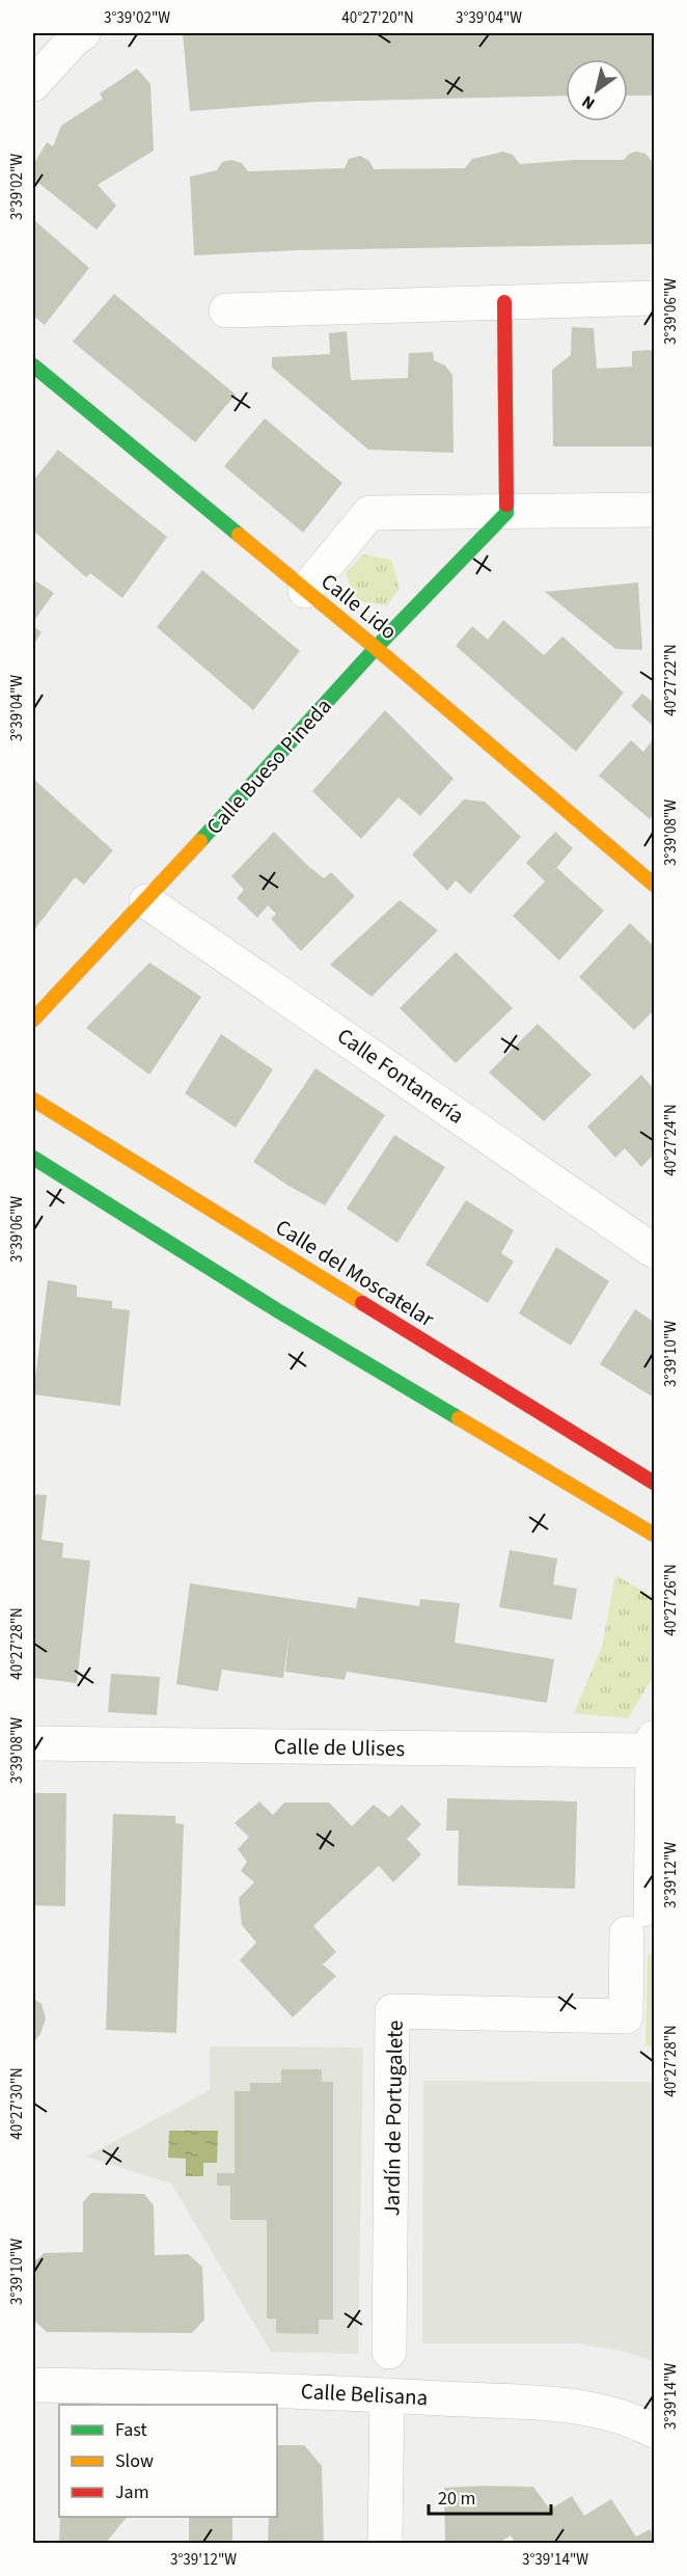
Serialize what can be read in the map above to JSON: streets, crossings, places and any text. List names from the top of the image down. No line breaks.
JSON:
{"streets":{"street":["Calle Lido","Calle Bueso Pineda","Calle Fontanería","Calle del Moscatelar","Calle de Ulises","Jardín de Portugalete","Calle Belisana"]},"crossings":[["Calle Lido","Calle Bueso Pineda"],["Calle Bueso Pineda","Calle Fontanería"],["Calle de Ulises","Jardín de Portugalete"]],"legend":["Fast","Slow","Jam"],"scale_bar":"20 m","north":"bottom left","coordinates":["3°39'02\"W","40°27'20\"N","3°39'04\"W","3°39'06\"W","40°27'22\"N","3°39'08\"W","40°27'24\"N","3°39'10\"W","40°27'26\"N","40°27'28\"N","3°39'12\"W","40°27'30\"N","3°39'14\"W"]}
